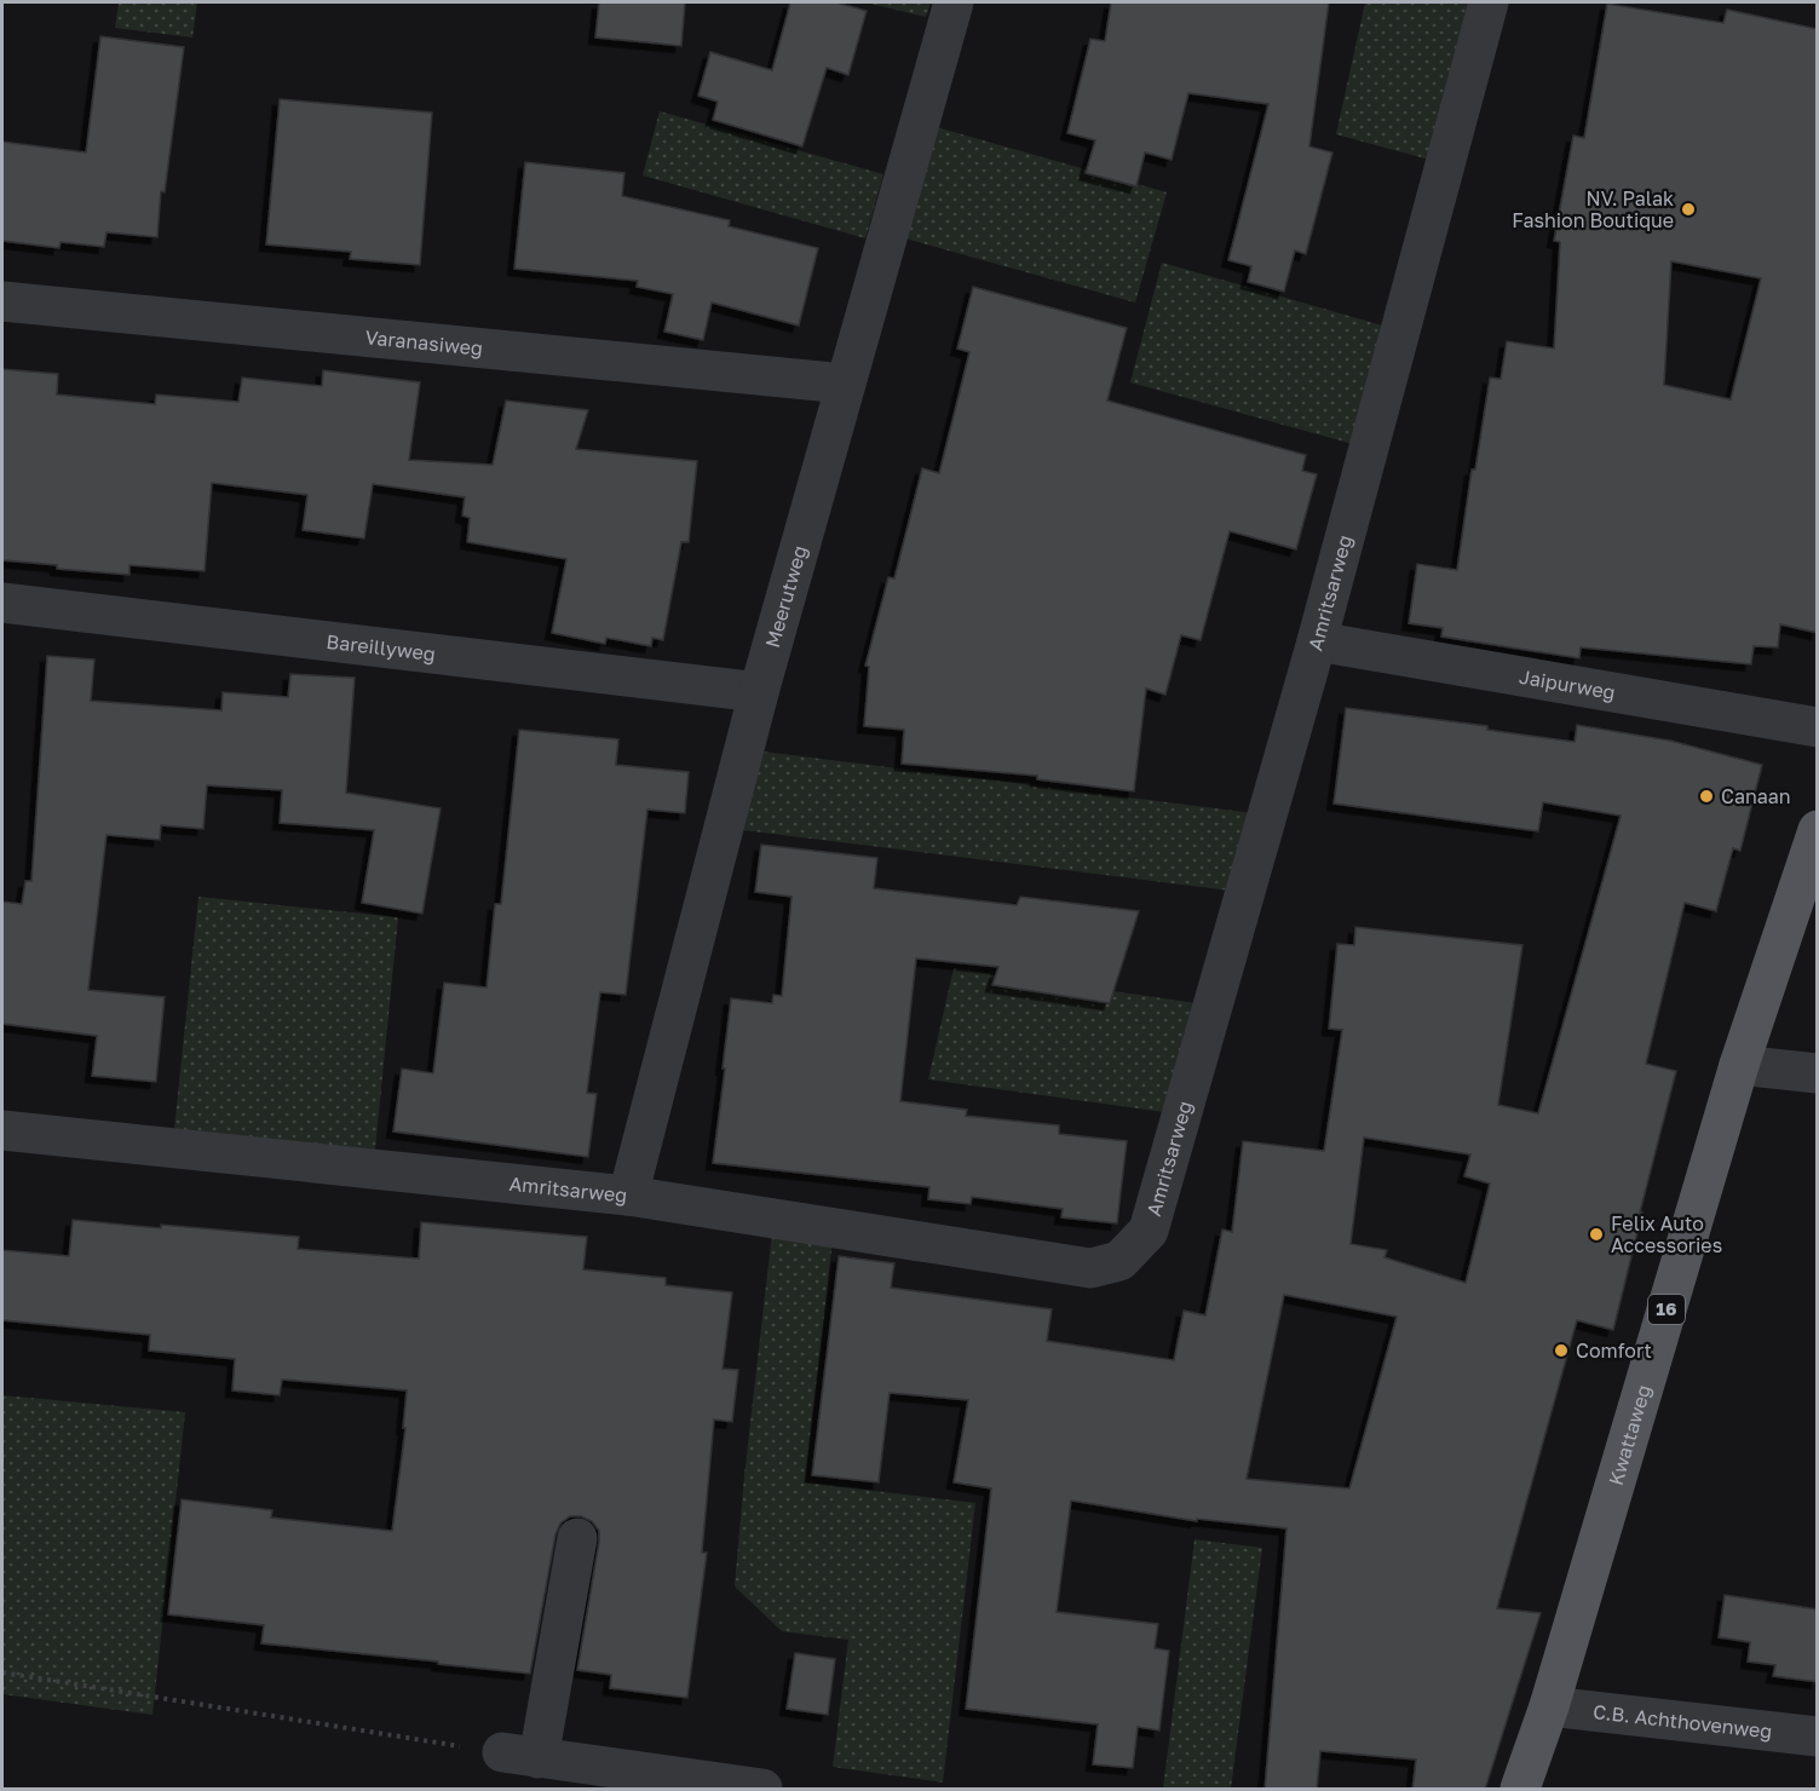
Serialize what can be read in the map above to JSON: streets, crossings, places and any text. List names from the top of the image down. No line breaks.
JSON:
{"streets":{"main road":["16","Kwattaweg"],"street":["Varanasiweg","Amritsarweg","Meerutweg","Bareillyweg","Jaipurweg","C.B. Achthovenweg"]},"crossings":[["Varanasiweg","Meerutweg"],["Amritsarweg","Meerutweg"],["Amritsarweg","Jaipurweg"],["Meerutweg","Bareillyweg"],["Kwattaweg","C.B. Achthovenweg"]],"places":["NV. Palak Fashion Boutique","Canaan","Felix Auto Accessories","Comfort"]}
